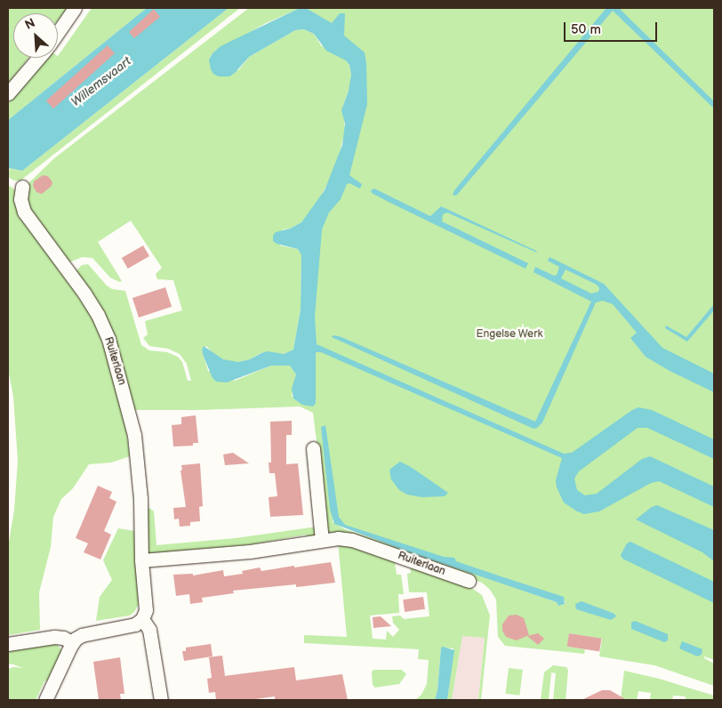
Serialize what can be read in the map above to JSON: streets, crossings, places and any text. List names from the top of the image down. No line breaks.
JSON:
{"streets":{"street":["Ruiterlaan"]},"water":["Willemsvaart"],"parks":["Engelse Werk"],"scale_bar":"50 m","north":"top left"}
